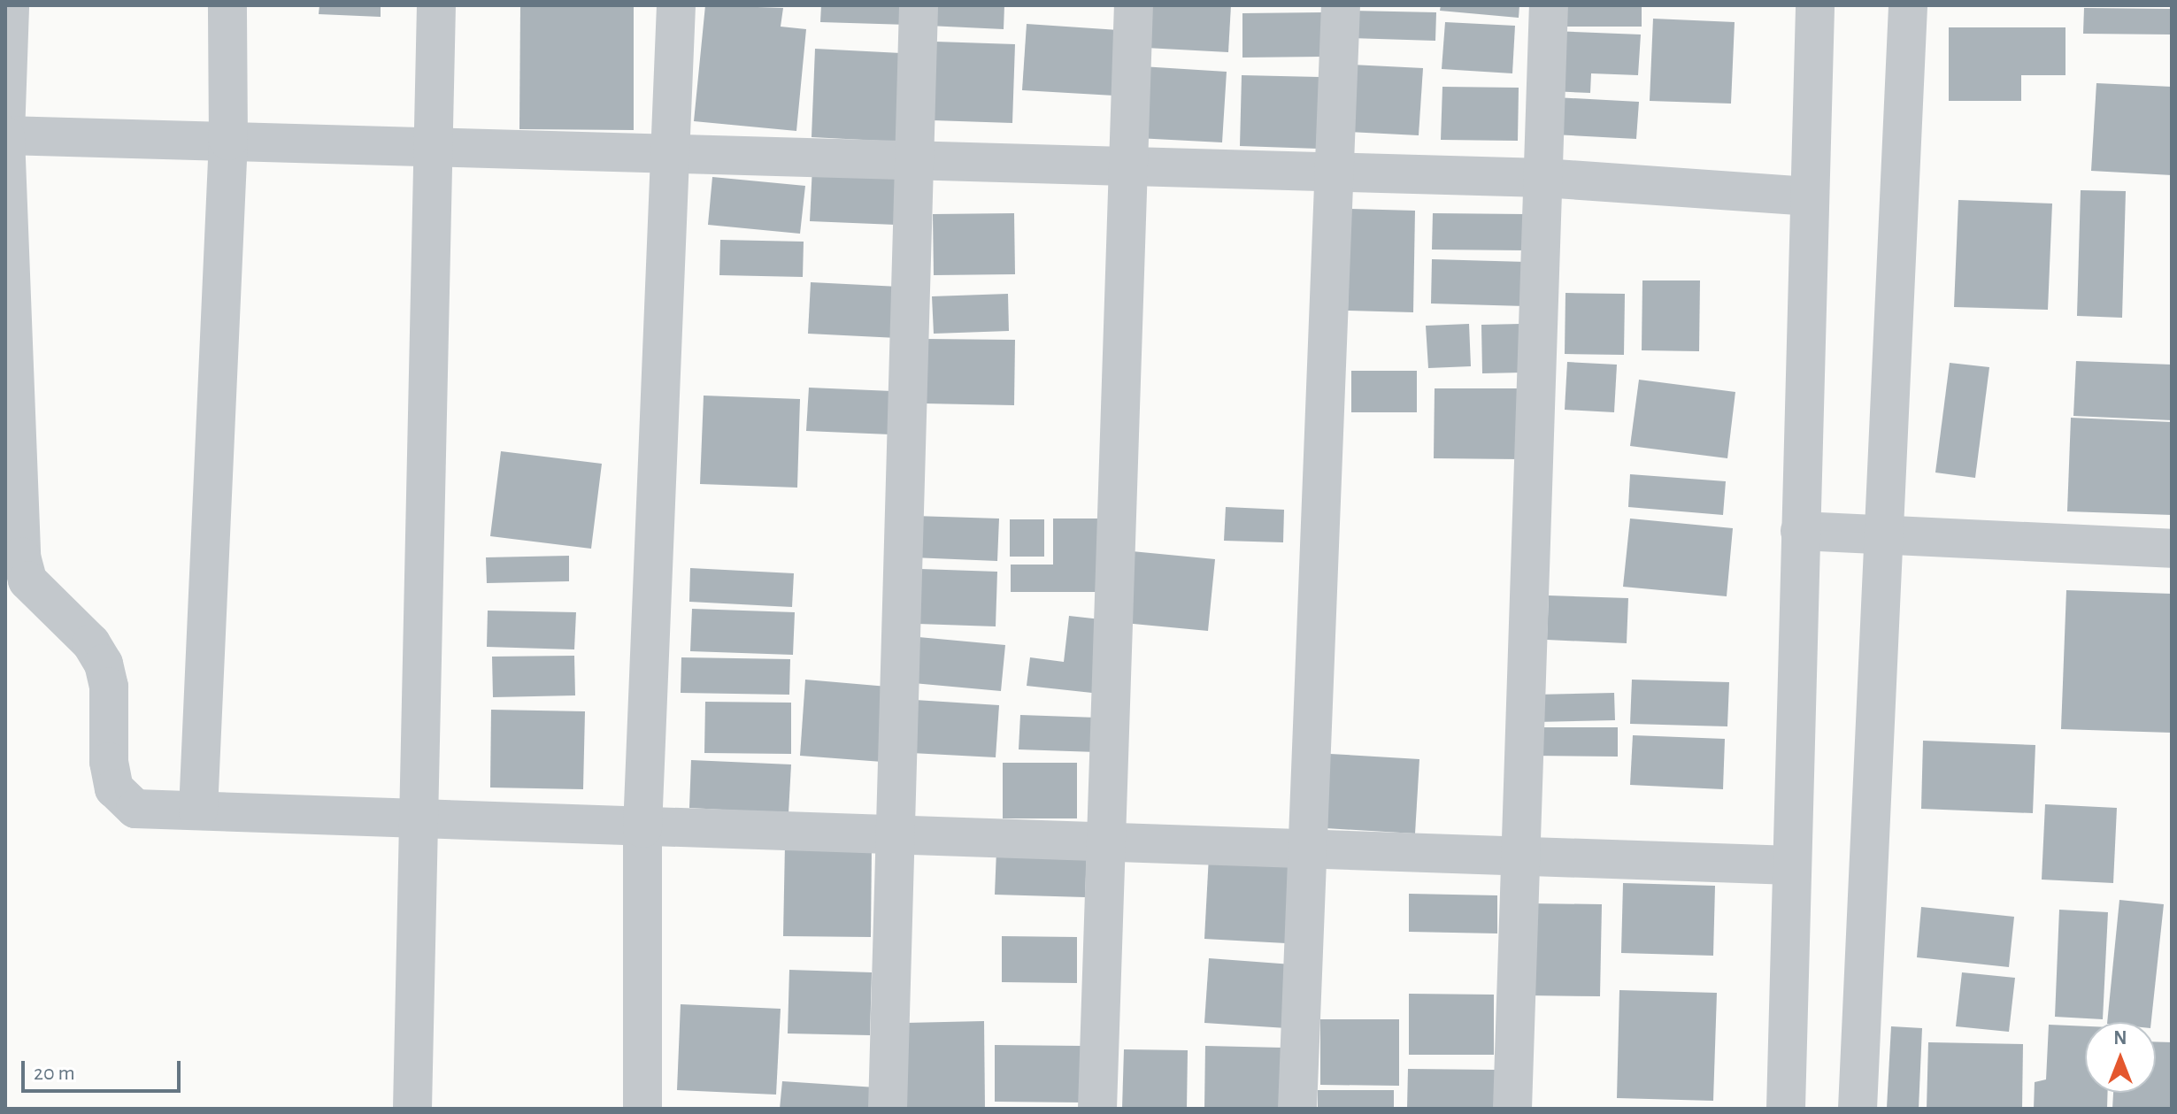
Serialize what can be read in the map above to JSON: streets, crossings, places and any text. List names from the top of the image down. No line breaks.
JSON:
{"scale_bar":"20 m","north":"top"}
